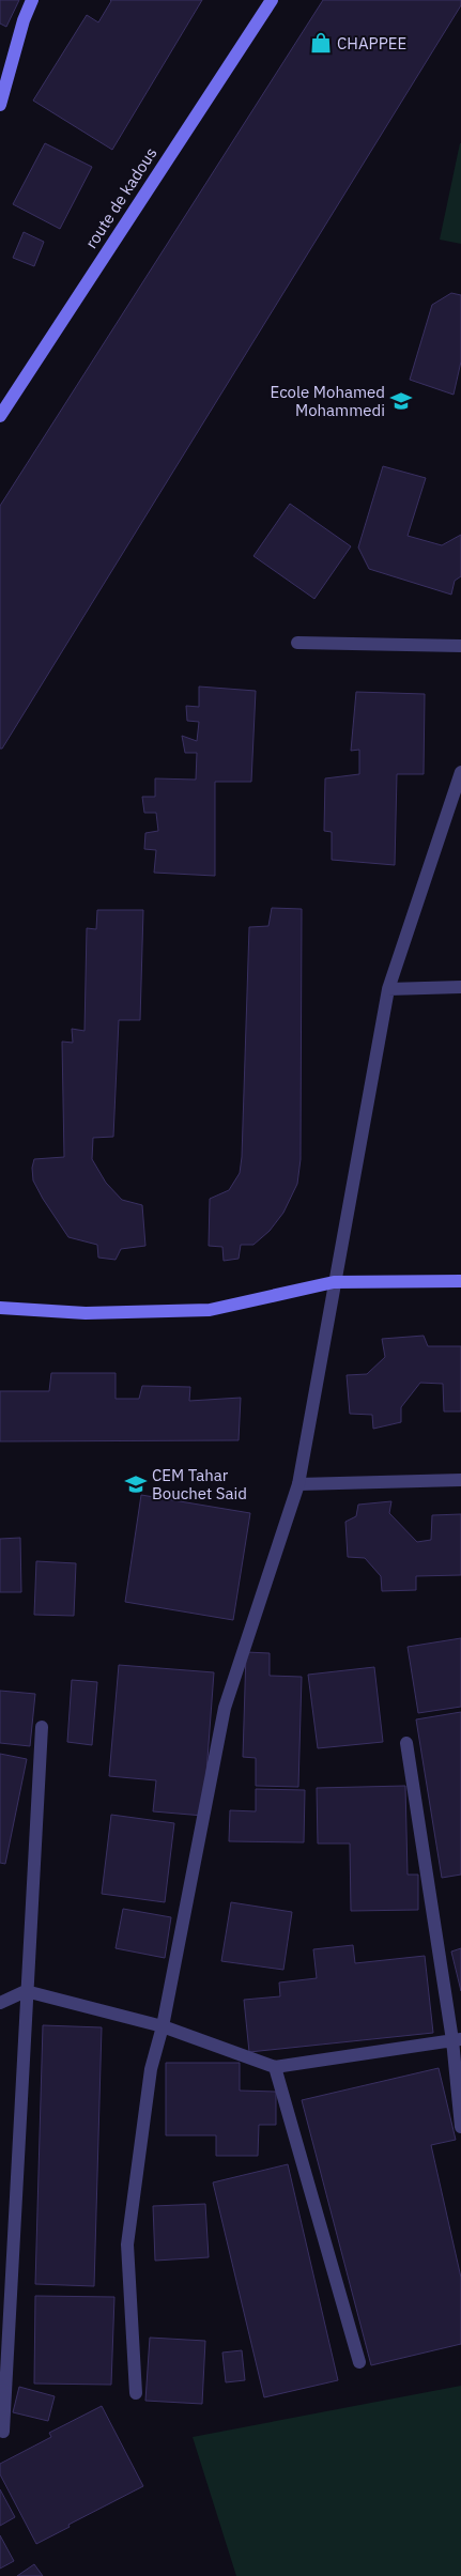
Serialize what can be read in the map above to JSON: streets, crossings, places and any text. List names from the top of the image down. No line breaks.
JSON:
{"streets":{"street":["route de kadous"]},"places":{"shop":["CHAPPEE"],"school or university":["Ecole Mohamed Mohammedi","CEM Tahar Bouchet Said"]}}
